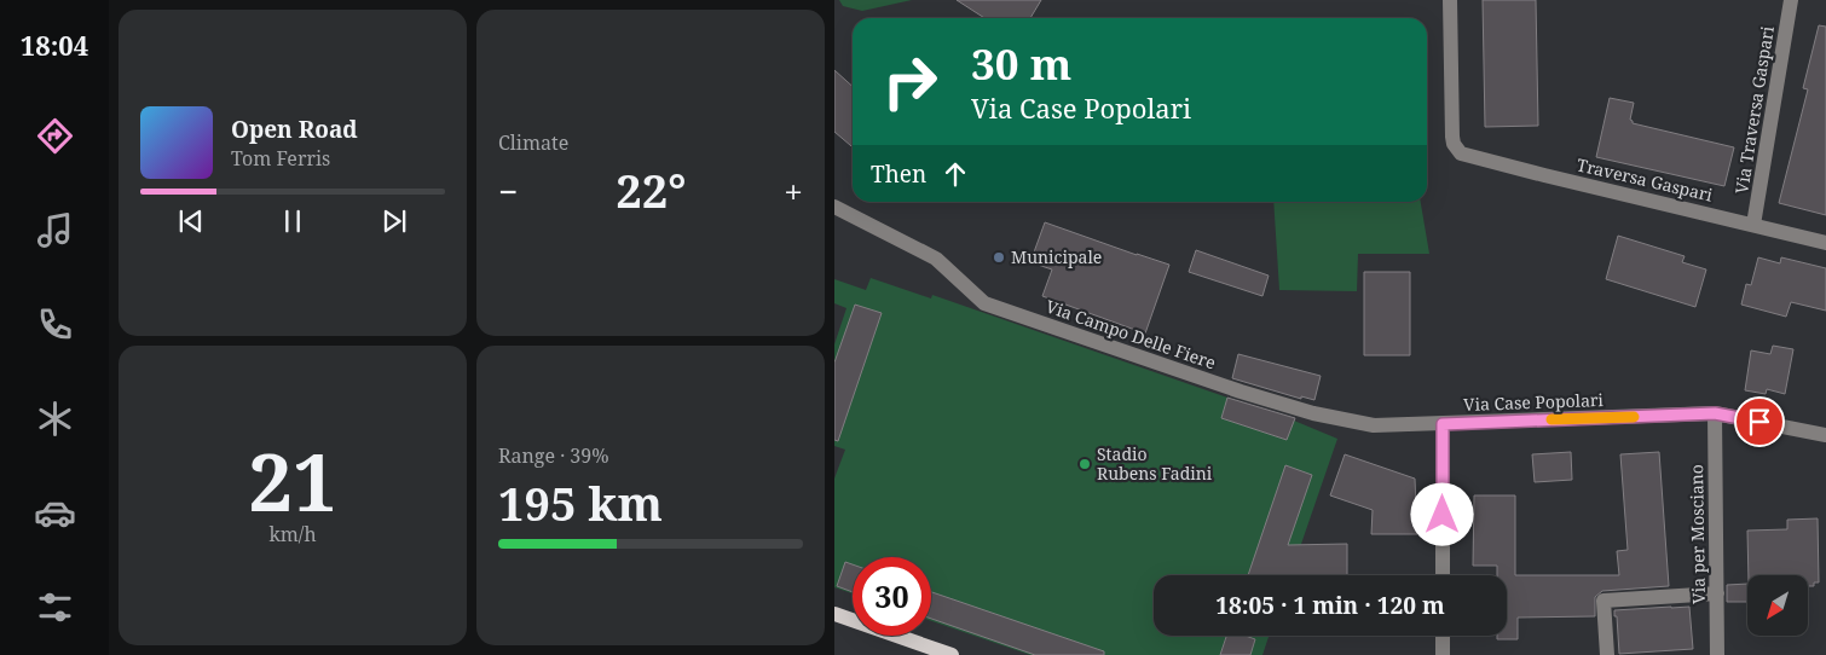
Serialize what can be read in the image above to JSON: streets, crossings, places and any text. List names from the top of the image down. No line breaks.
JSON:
{"streets":{"street":["Via Traversa Gaspari","Traversa Gaspari","Via Campo Delle Fiere","Via Case Popolari","Via per Mosciano"]},"crossings":[["Via Traversa Gaspari","Traversa Gaspari"],["Via Campo Delle Fiere","Via Case Popolari"],["Via Case Popolari","Via per Mosciano"]],"places":["Municipale","Stadio Rubens Fadini"],"north":"bottom left","page":{"tabs":"18:04","tile":["Climate",["21","km/h"],["Range · 39%","195 km"]],"turn":["30 m","Via Case Popolari"],"song":["Open Road","Tom Ferris"],"then":"Then","heat":["−","22°","+"],"limit":"30","trip":"18:05 · 1 min · 120 m"}}
